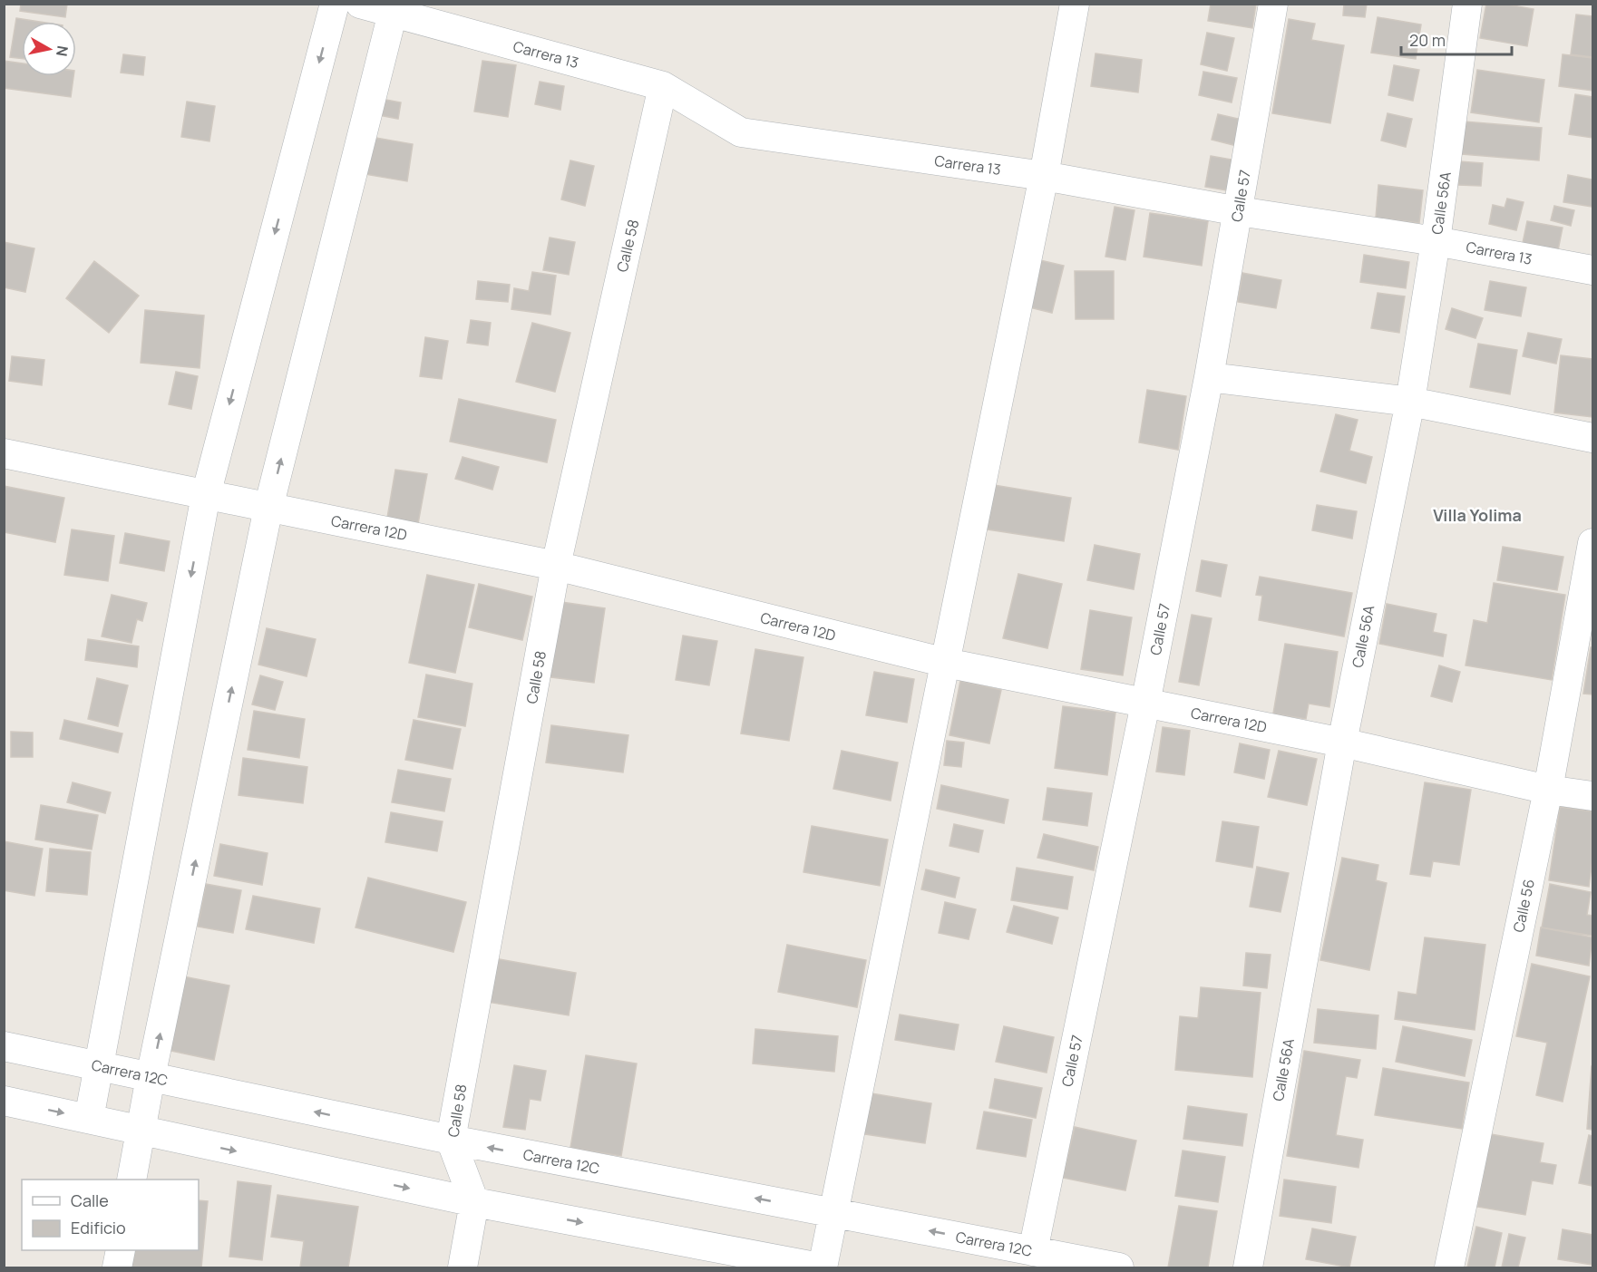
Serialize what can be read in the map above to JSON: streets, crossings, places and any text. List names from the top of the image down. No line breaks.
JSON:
{"streets":{"street":["Carrera 13","Calle 57","Calle 56A","Calle 58","Carrera 12D","Calle 56","Carrera 12C"]},"crossings":[["Carrera 13","Calle 57"],["Carrera 13","Calle 56A"],["Carrera 13","Calle 58"],["Calle 57","Carrera 12D"],["Calle 57","Carrera 12C"],["Calle 56A","Carrera 12D"],["Calle 58","Carrera 12D"],["Calle 58","Carrera 12C"],["Carrera 12D","Calle 56"]],"districts":["Villa Yolima"],"legend":["Calle","Edificio"],"scale_bar":"20 m","north":"right"}
